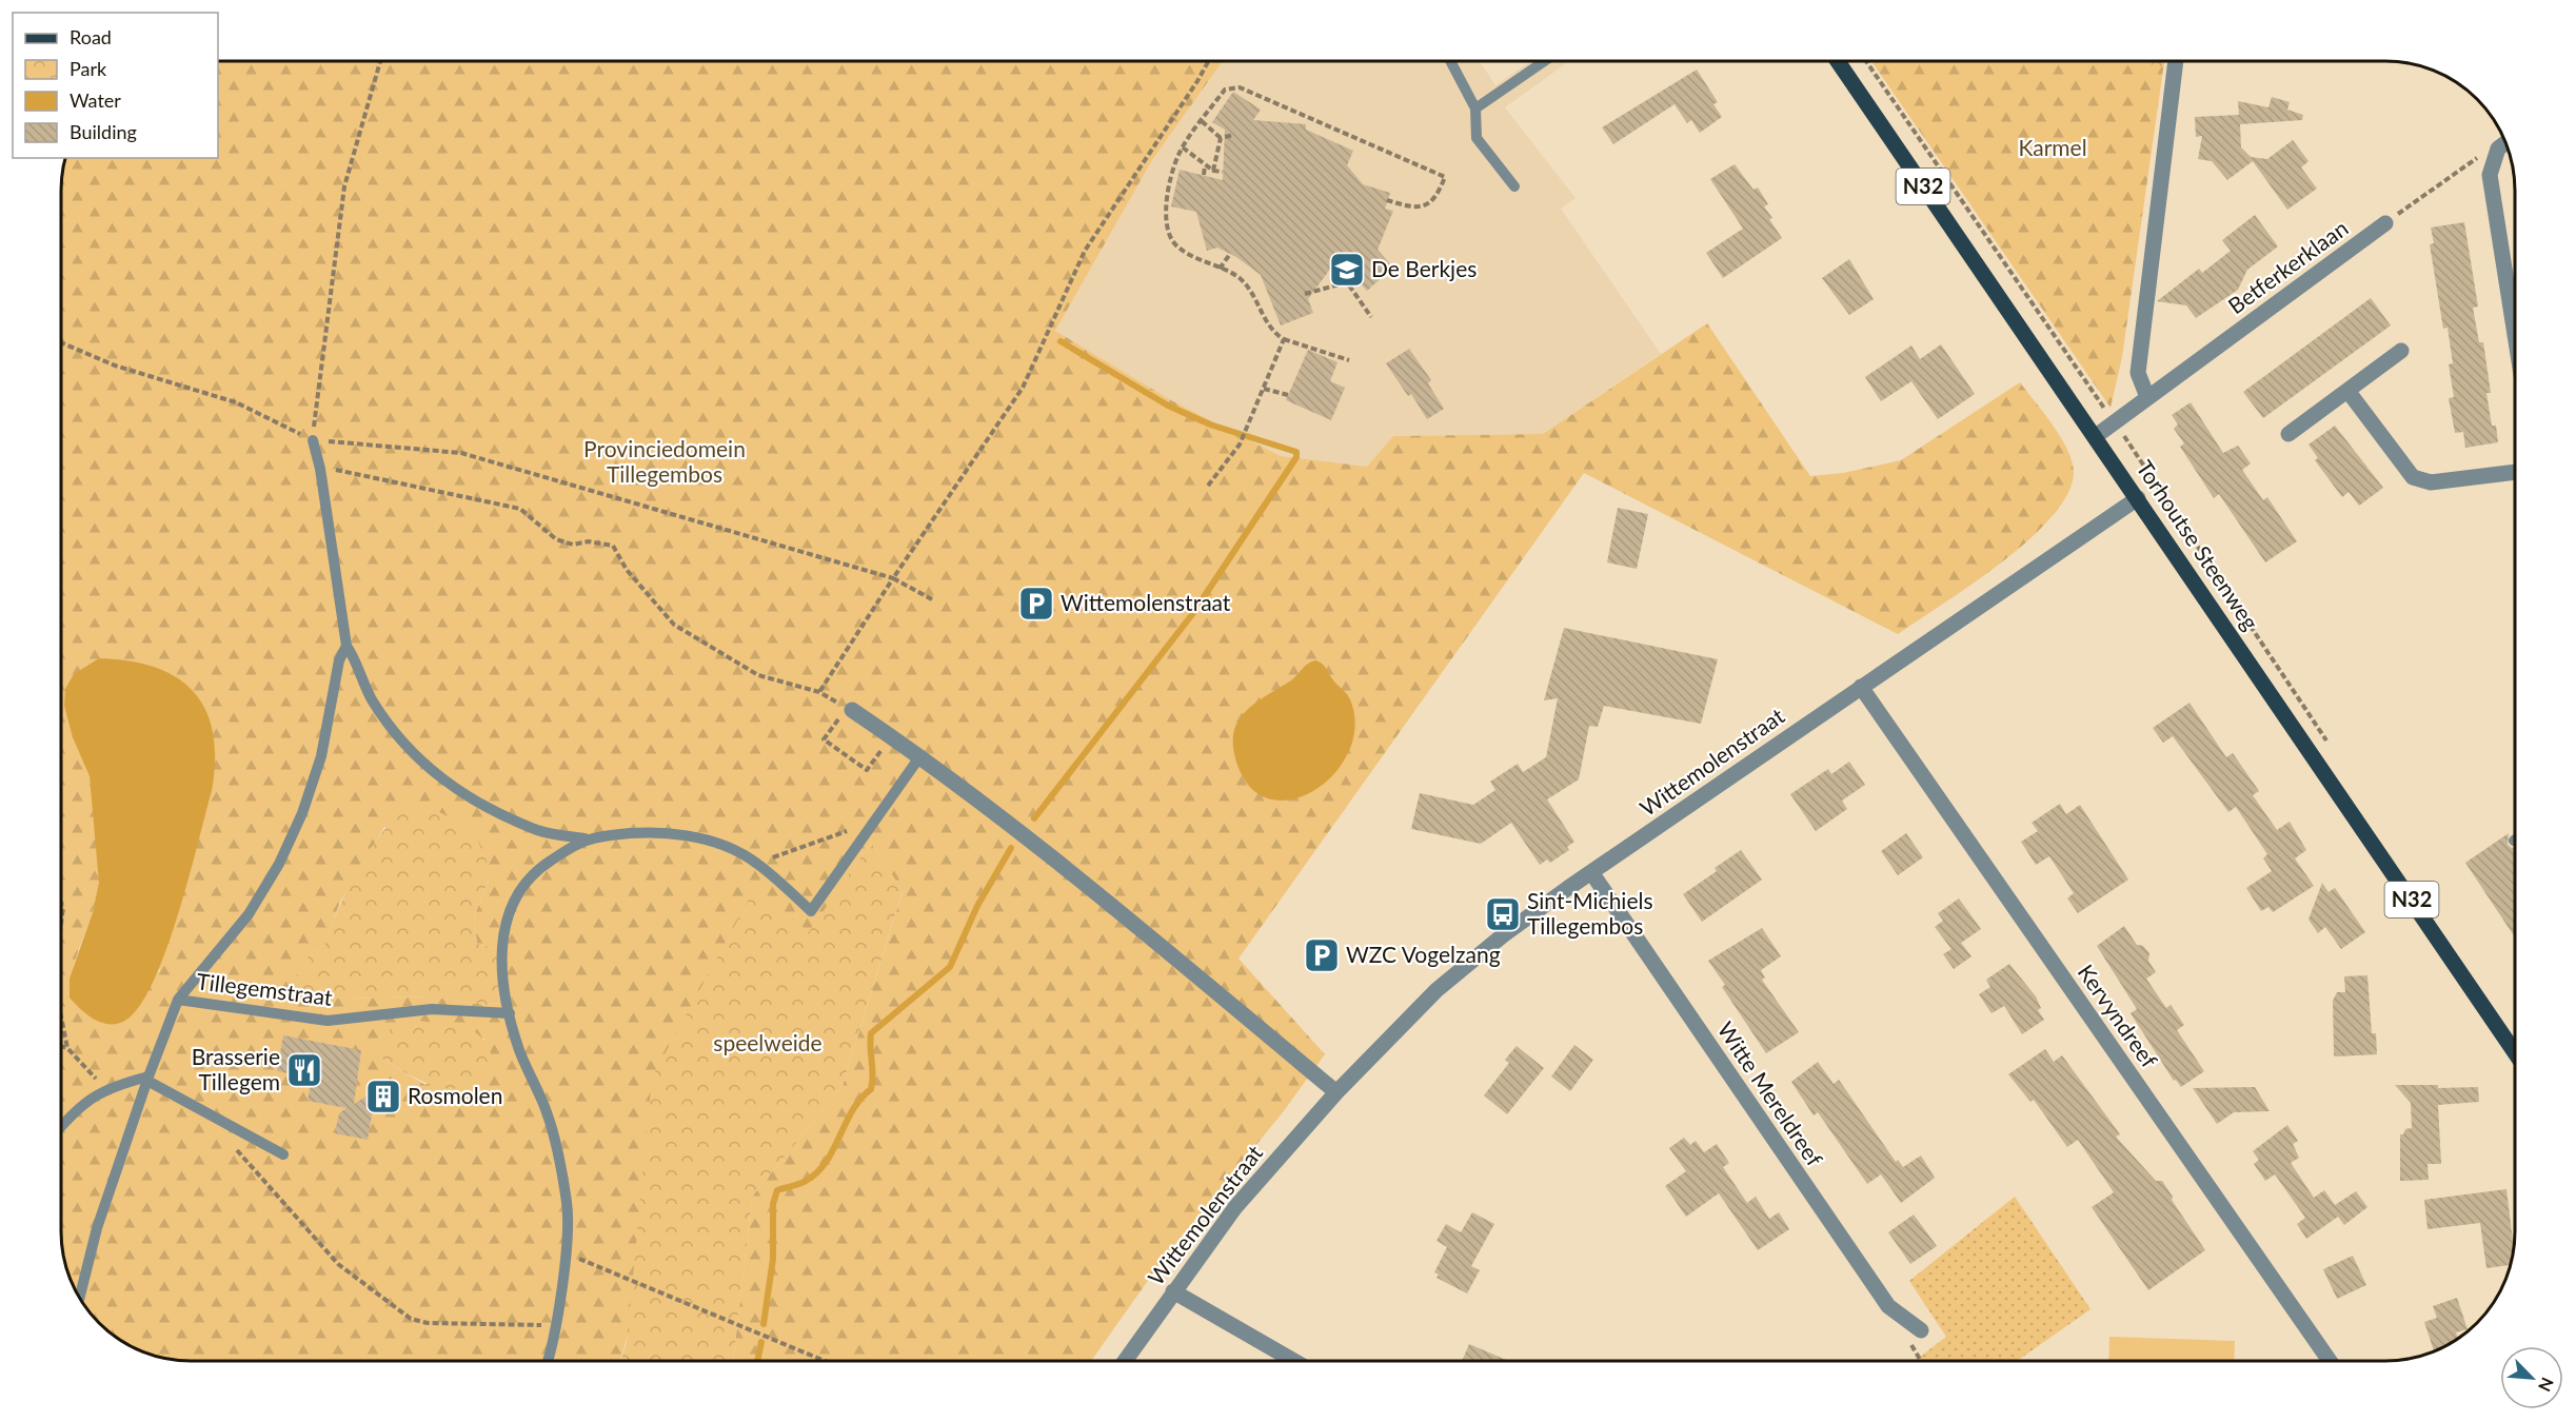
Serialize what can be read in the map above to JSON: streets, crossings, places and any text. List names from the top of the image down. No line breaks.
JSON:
{"streets":{"main road":["N32","Torhoutse Steenweg"],"street":["Betferkerklaan","Wittemolenstraat","Kervyndreef","Witte Mereldreef"],"lane":["Tillegemstraat"]},"crossings":[["Betferkerklaan","Torhoutse Steenweg"],["Torhoutse Steenweg","Wittemolenstraat"],["Wittemolenstraat","Kervyndreef"],["Wittemolenstraat","Witte Mereldreef"]],"parks":["Karmel","Provinciedomein Tillegembos","speelweide"],"places":{"school or university":["De Berkjes"],"parking":["Wittemolenstraat","WZC Vogelzang"],"bus stop":["Sint-Michiels Tillegembos"],"restaurant":["Brasserie Tillegem"],"building":["Rosmolen"]},"legend":["Road","Park","Water","Building"],"north":"bottom right"}
